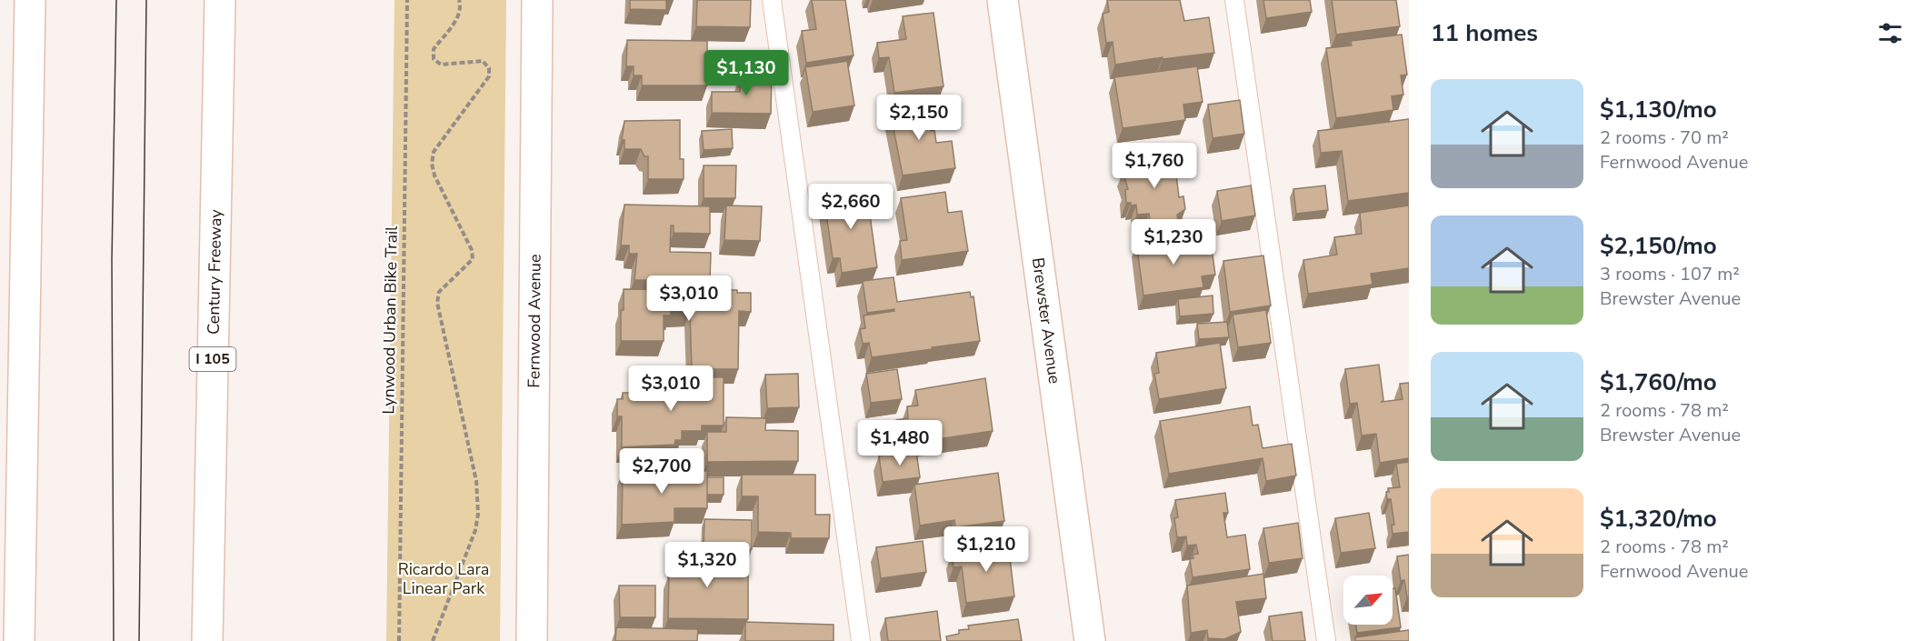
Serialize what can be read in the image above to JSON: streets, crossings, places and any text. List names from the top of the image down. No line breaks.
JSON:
{"streets":{"main road":["Century Freeway","Fernwood Avenue","Brewster Avenue","I 105"],"path":["Lynwood Urban Bike Trail"]},"parks":["Ricardo Lara Linear Park"],"north":"top right","page":{"heading":"11 homes","price":["$1,130","$2,150","$1,760","$2,660","$1,230","$3,010","$3,010","$1,480","$2,700","$1,210","$1,320"],"list":[{"name":"$1,130/mo","note":"2 rooms · 70 m² · Fernwood Avenue"},{"name":"$2,150/mo","note":"3 rooms · 107 m² · Brewster Avenue"},{"name":"$1,760/mo","note":"2 rooms · 78 m² · Brewster Avenue"},{"name":"$1,320/mo","note":"2 rooms · 78 m² · Fernwood Avenue"}]}}
